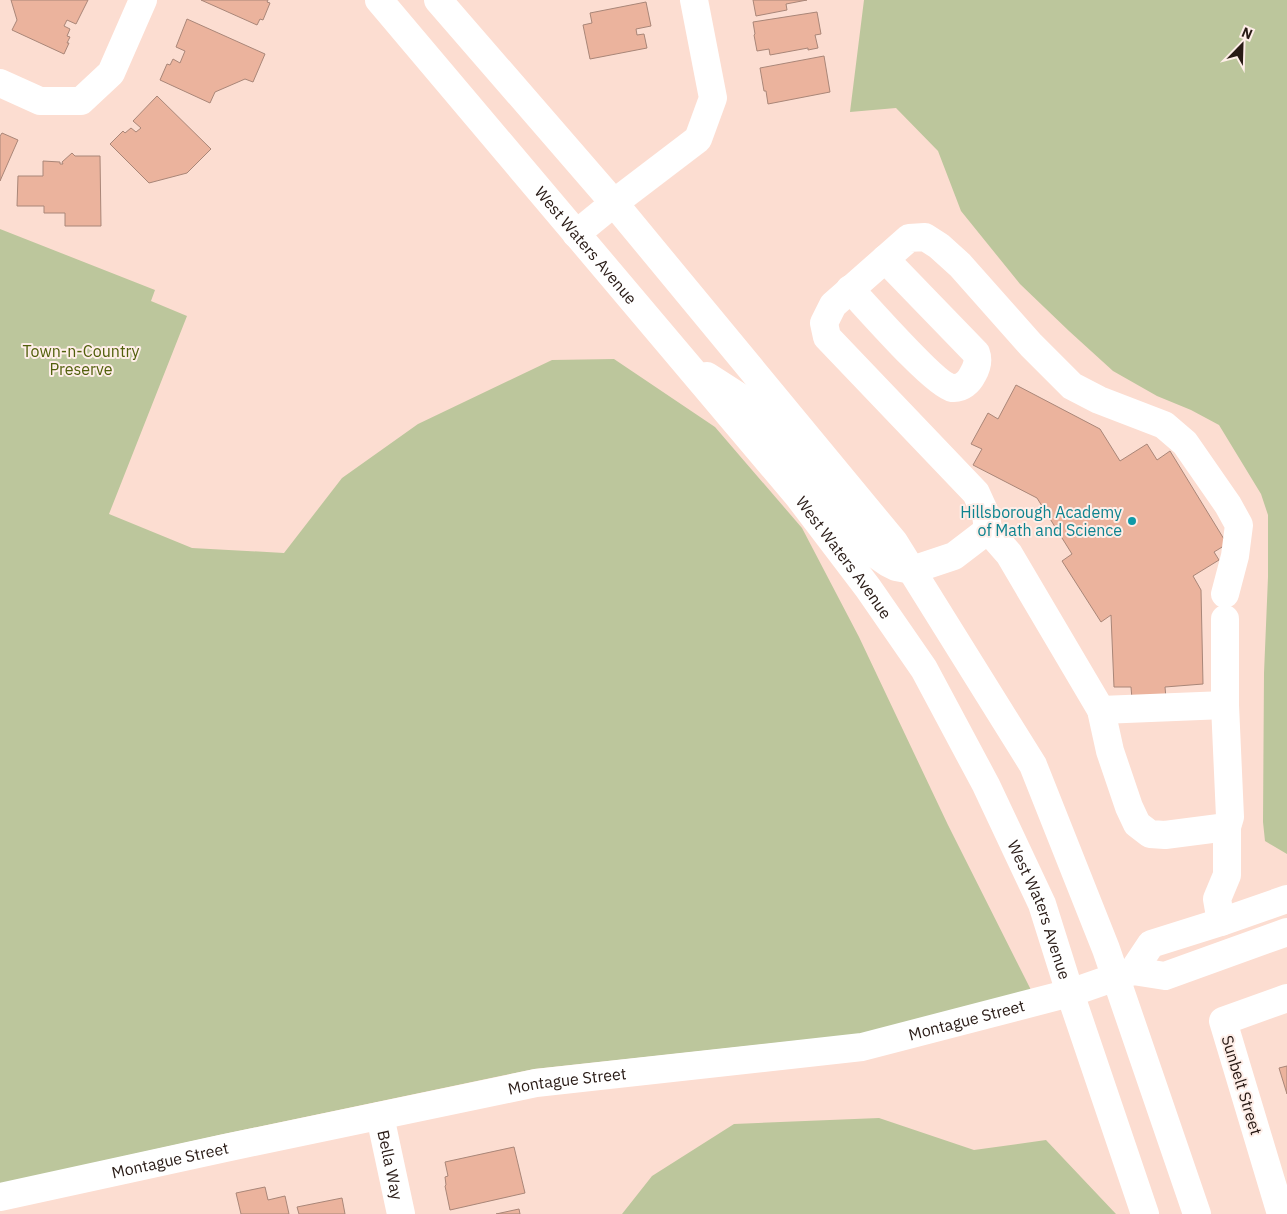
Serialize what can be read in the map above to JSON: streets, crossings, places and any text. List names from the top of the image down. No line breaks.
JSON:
{"streets":{"street":["West Waters Avenue","Montague Street","Sunbelt Street","Bella Way"]},"crossings":[["West Waters Avenue","Montague Street"],["Montague Street","Bella Way"]],"parks":["Town-n-Country Preserve"],"places":["Hillsborough Academy of Math and Science"],"north":"top right"}
